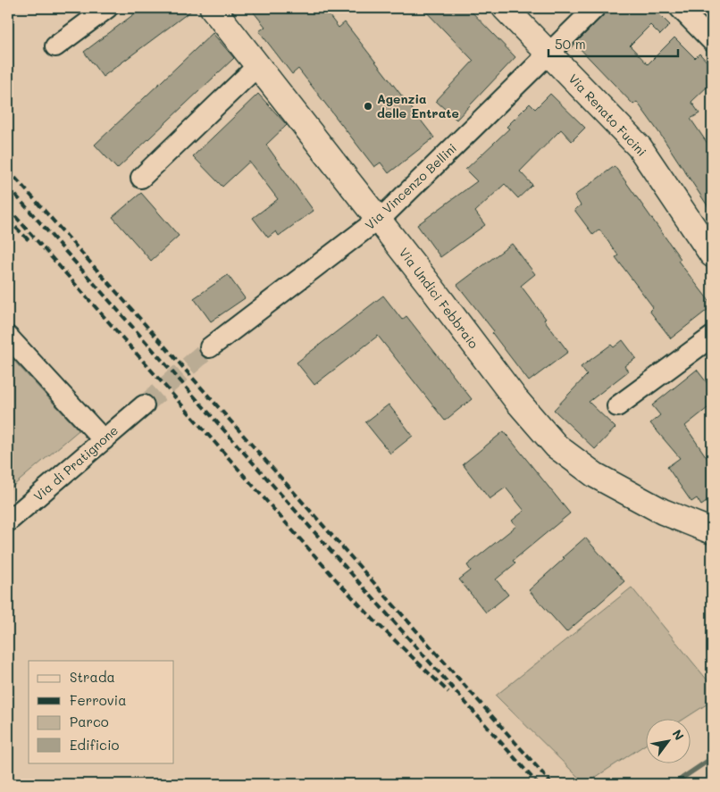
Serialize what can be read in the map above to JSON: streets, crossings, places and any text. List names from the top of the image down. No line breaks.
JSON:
{"streets":{"main road":["Via Renato Fucini","Via Undici Febbraio"],"street":["Via Vincenzo Bellini","Via di Pratignone"]},"crossings":[["Via Renato Fucini","Via Vincenzo Bellini"],["Via Vincenzo Bellini","Via Undici Febbraio"]],"places":["Agenzia delle Entrate"],"legend":["Strada","Ferrovia","Parco","Edificio"],"scale_bar":"50 m","north":"top right"}
